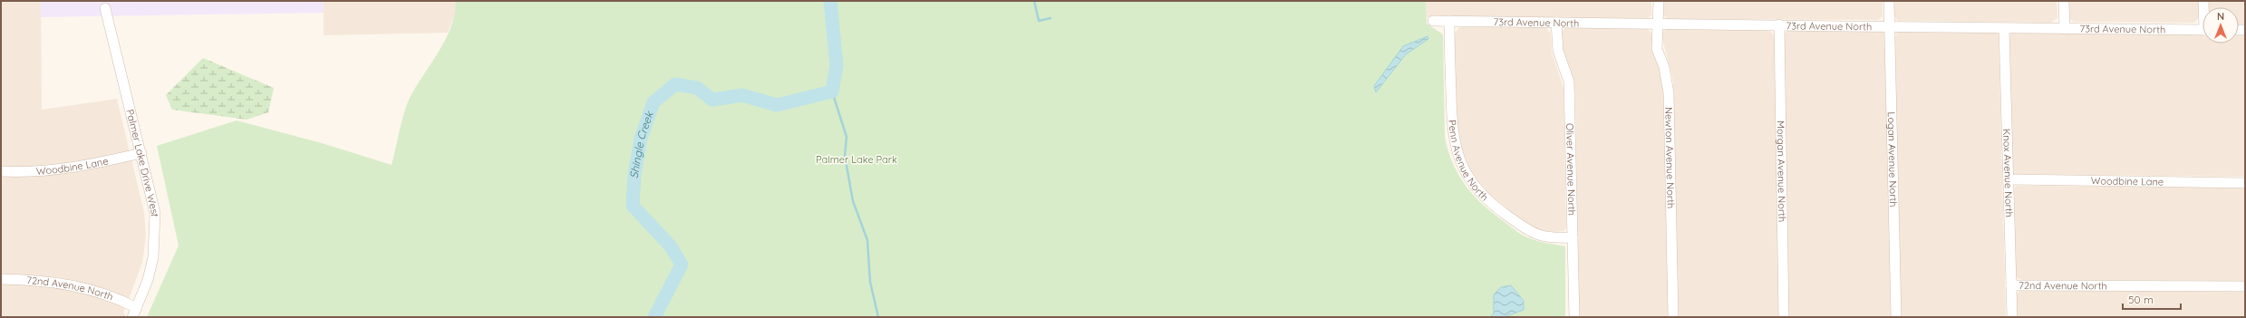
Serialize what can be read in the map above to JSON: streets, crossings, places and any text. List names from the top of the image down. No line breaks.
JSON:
{"streets":{"street":["73rd Avenue North","Newton Avenue North","Penn Avenue North","Logan Avenue North","Palmer Lake Drive West","Woodbine Lane","Oliver Avenue North","Morgan Avenue North","Knox Avenue North","72nd Avenue North"]},"crossings":[["73rd Avenue North","Newton Avenue North"],["73rd Avenue North","Penn Avenue North"],["73rd Avenue North","Logan Avenue North"],["73rd Avenue North","Oliver Avenue North"],["73rd Avenue North","Morgan Avenue North"],["73rd Avenue North","Knox Avenue North"],["Penn Avenue North","Oliver Avenue North"],["Palmer Lake Drive West","Woodbine Lane"],["Palmer Lake Drive West","72nd Avenue North"],["Woodbine Lane","Knox Avenue North"],["Knox Avenue North","72nd Avenue North"]],"water":["Shingle Creek"],"parks":["Palmer Lake Park"],"scale_bar":"50 m","north":"top"}
